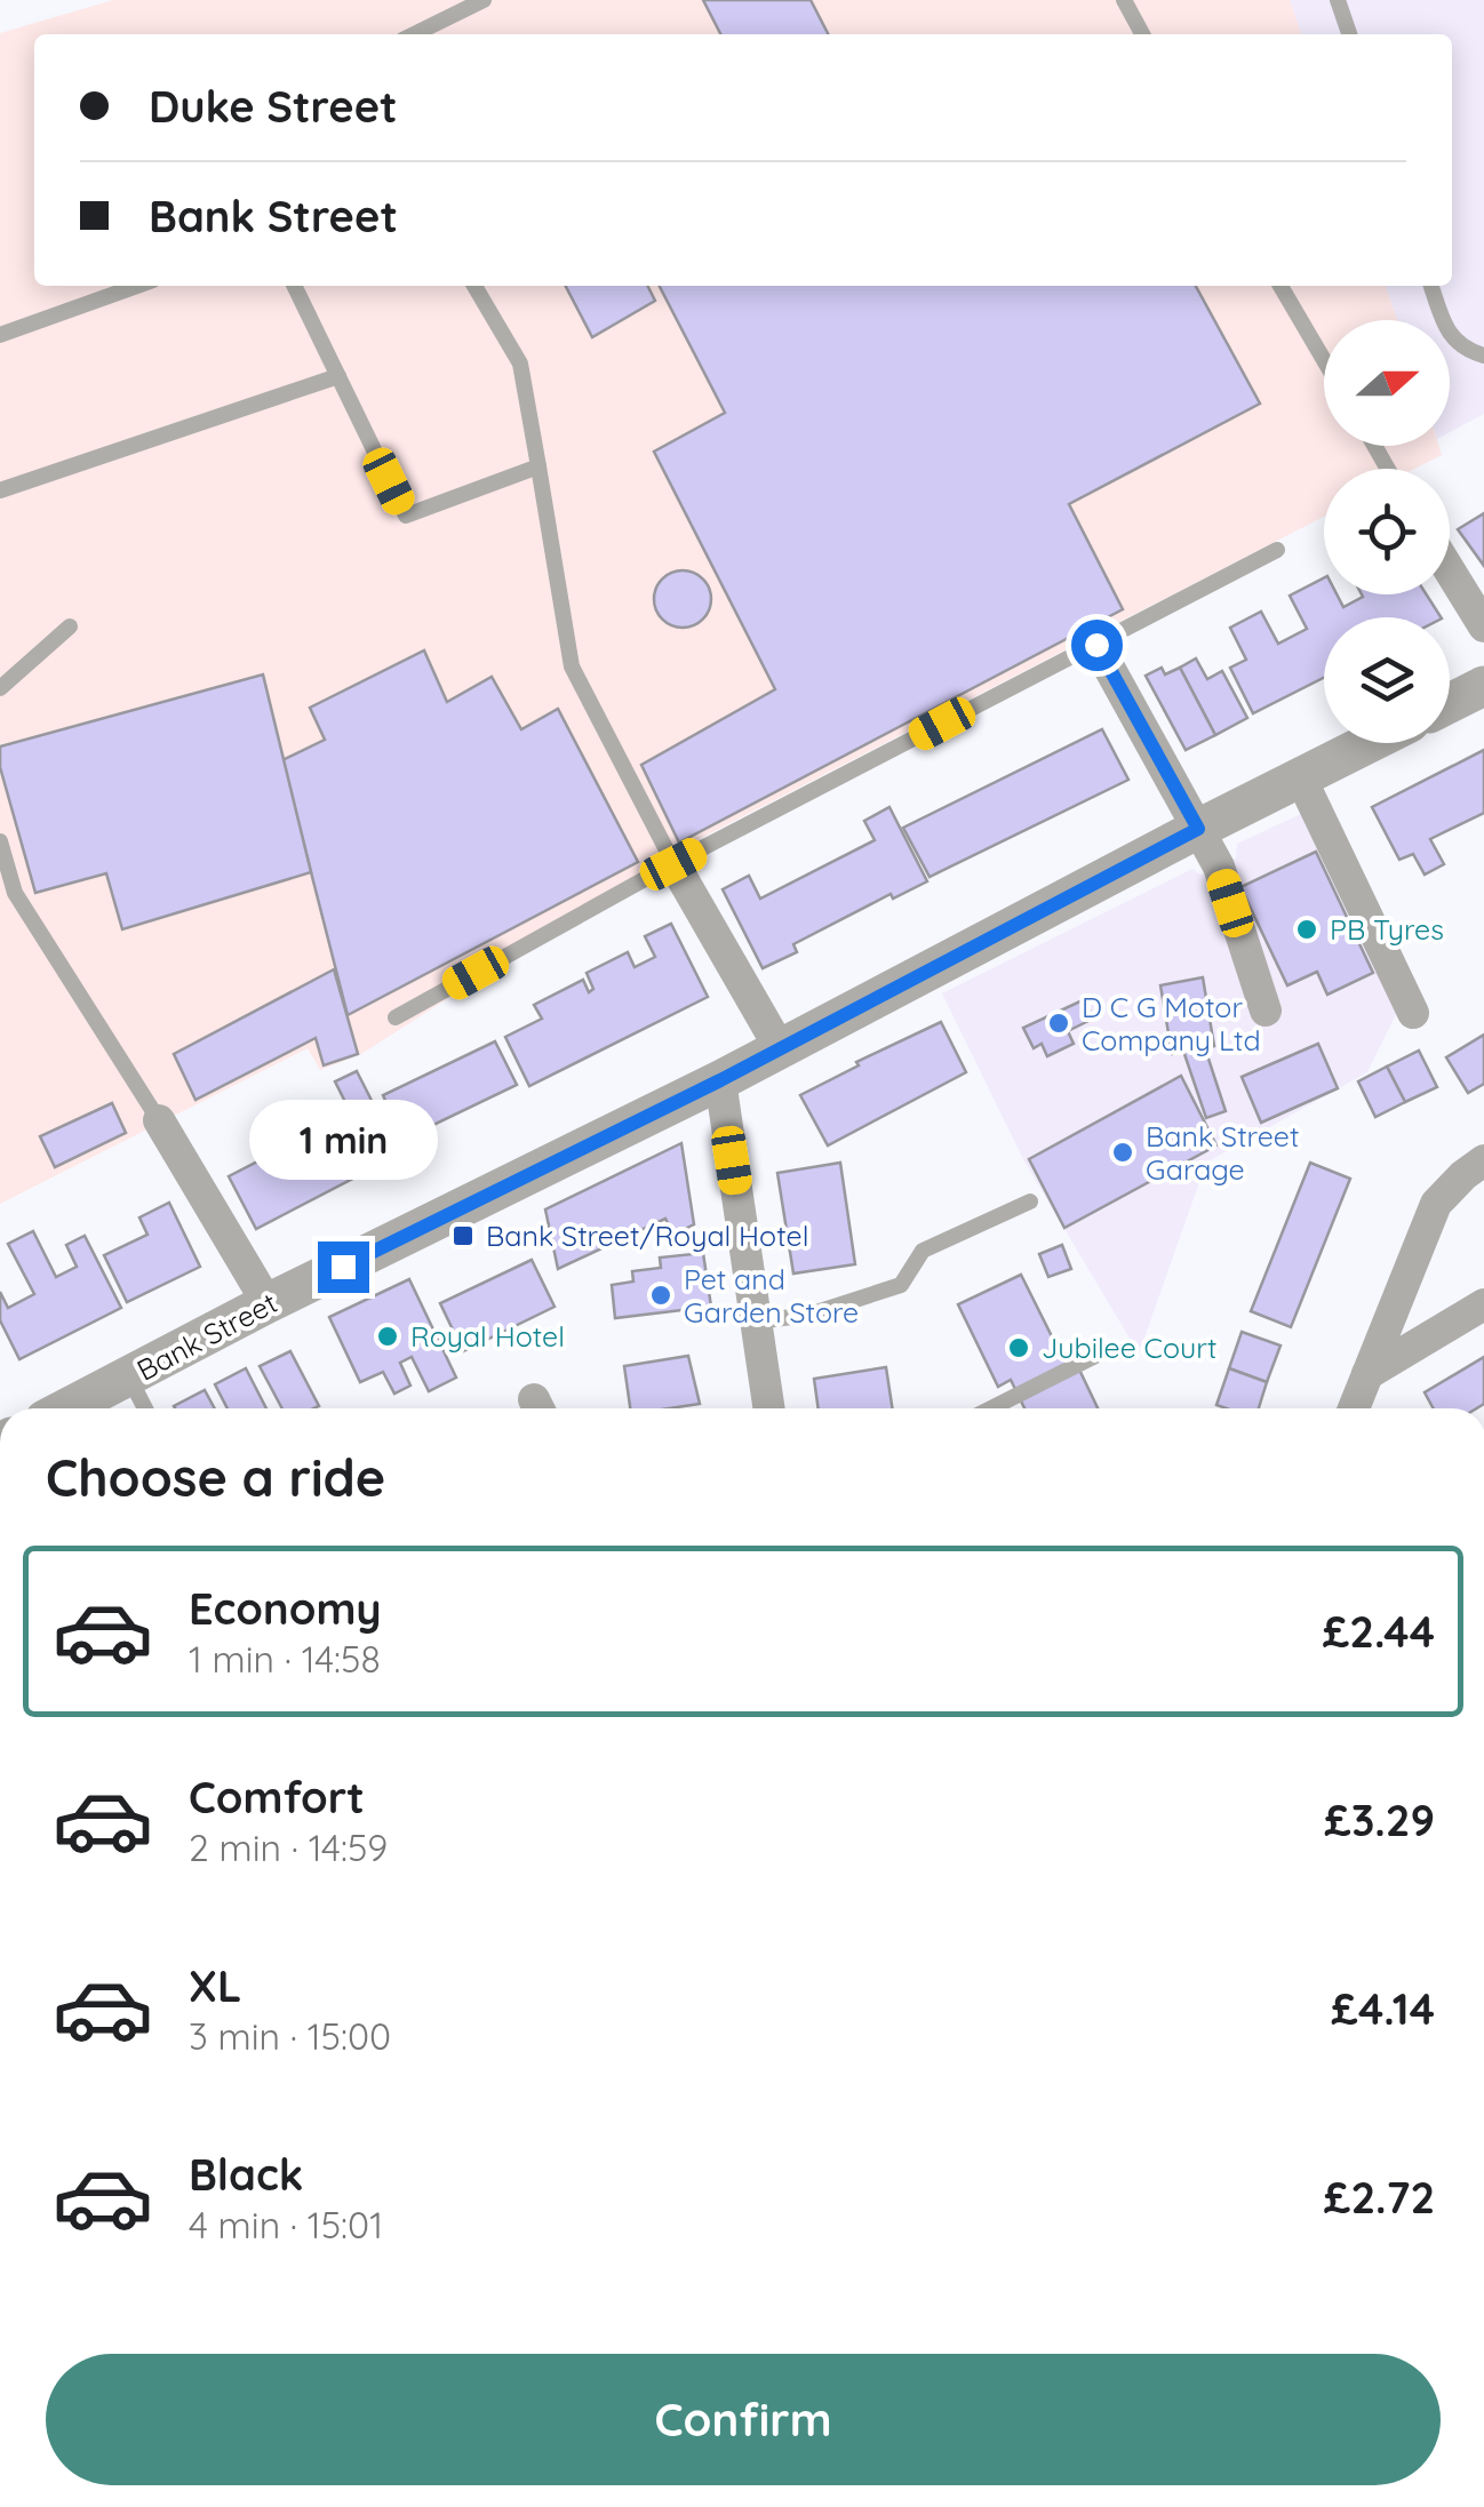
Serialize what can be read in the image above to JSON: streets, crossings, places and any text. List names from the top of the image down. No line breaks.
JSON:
{"streets":{"street":["Bank Street"]},"places":{"other":["PB Tyres","D C G Motor Company Ltd","Bank Street Garage","Pet and Garden Store","Royal Hotel","Jubilee Court"],"transit":["Bank Street/Royal Hotel"]},"north":"right","page":{"banner":["Duke Street","Bank Street"],"bubble":"1 min","heading":"Choose a ride","list":[{"name":"Economy","note":"1 min · 14:58","value":"£2.44"},{"name":"Comfort","note":"2 min · 14:59","value":"£3.29"},{"name":"XL","note":"3 min · 15:00","value":"£4.14"},{"name":"Black","note":"4 min · 15:01","value":"£2.72"}],"buttons":"Confirm"}}
